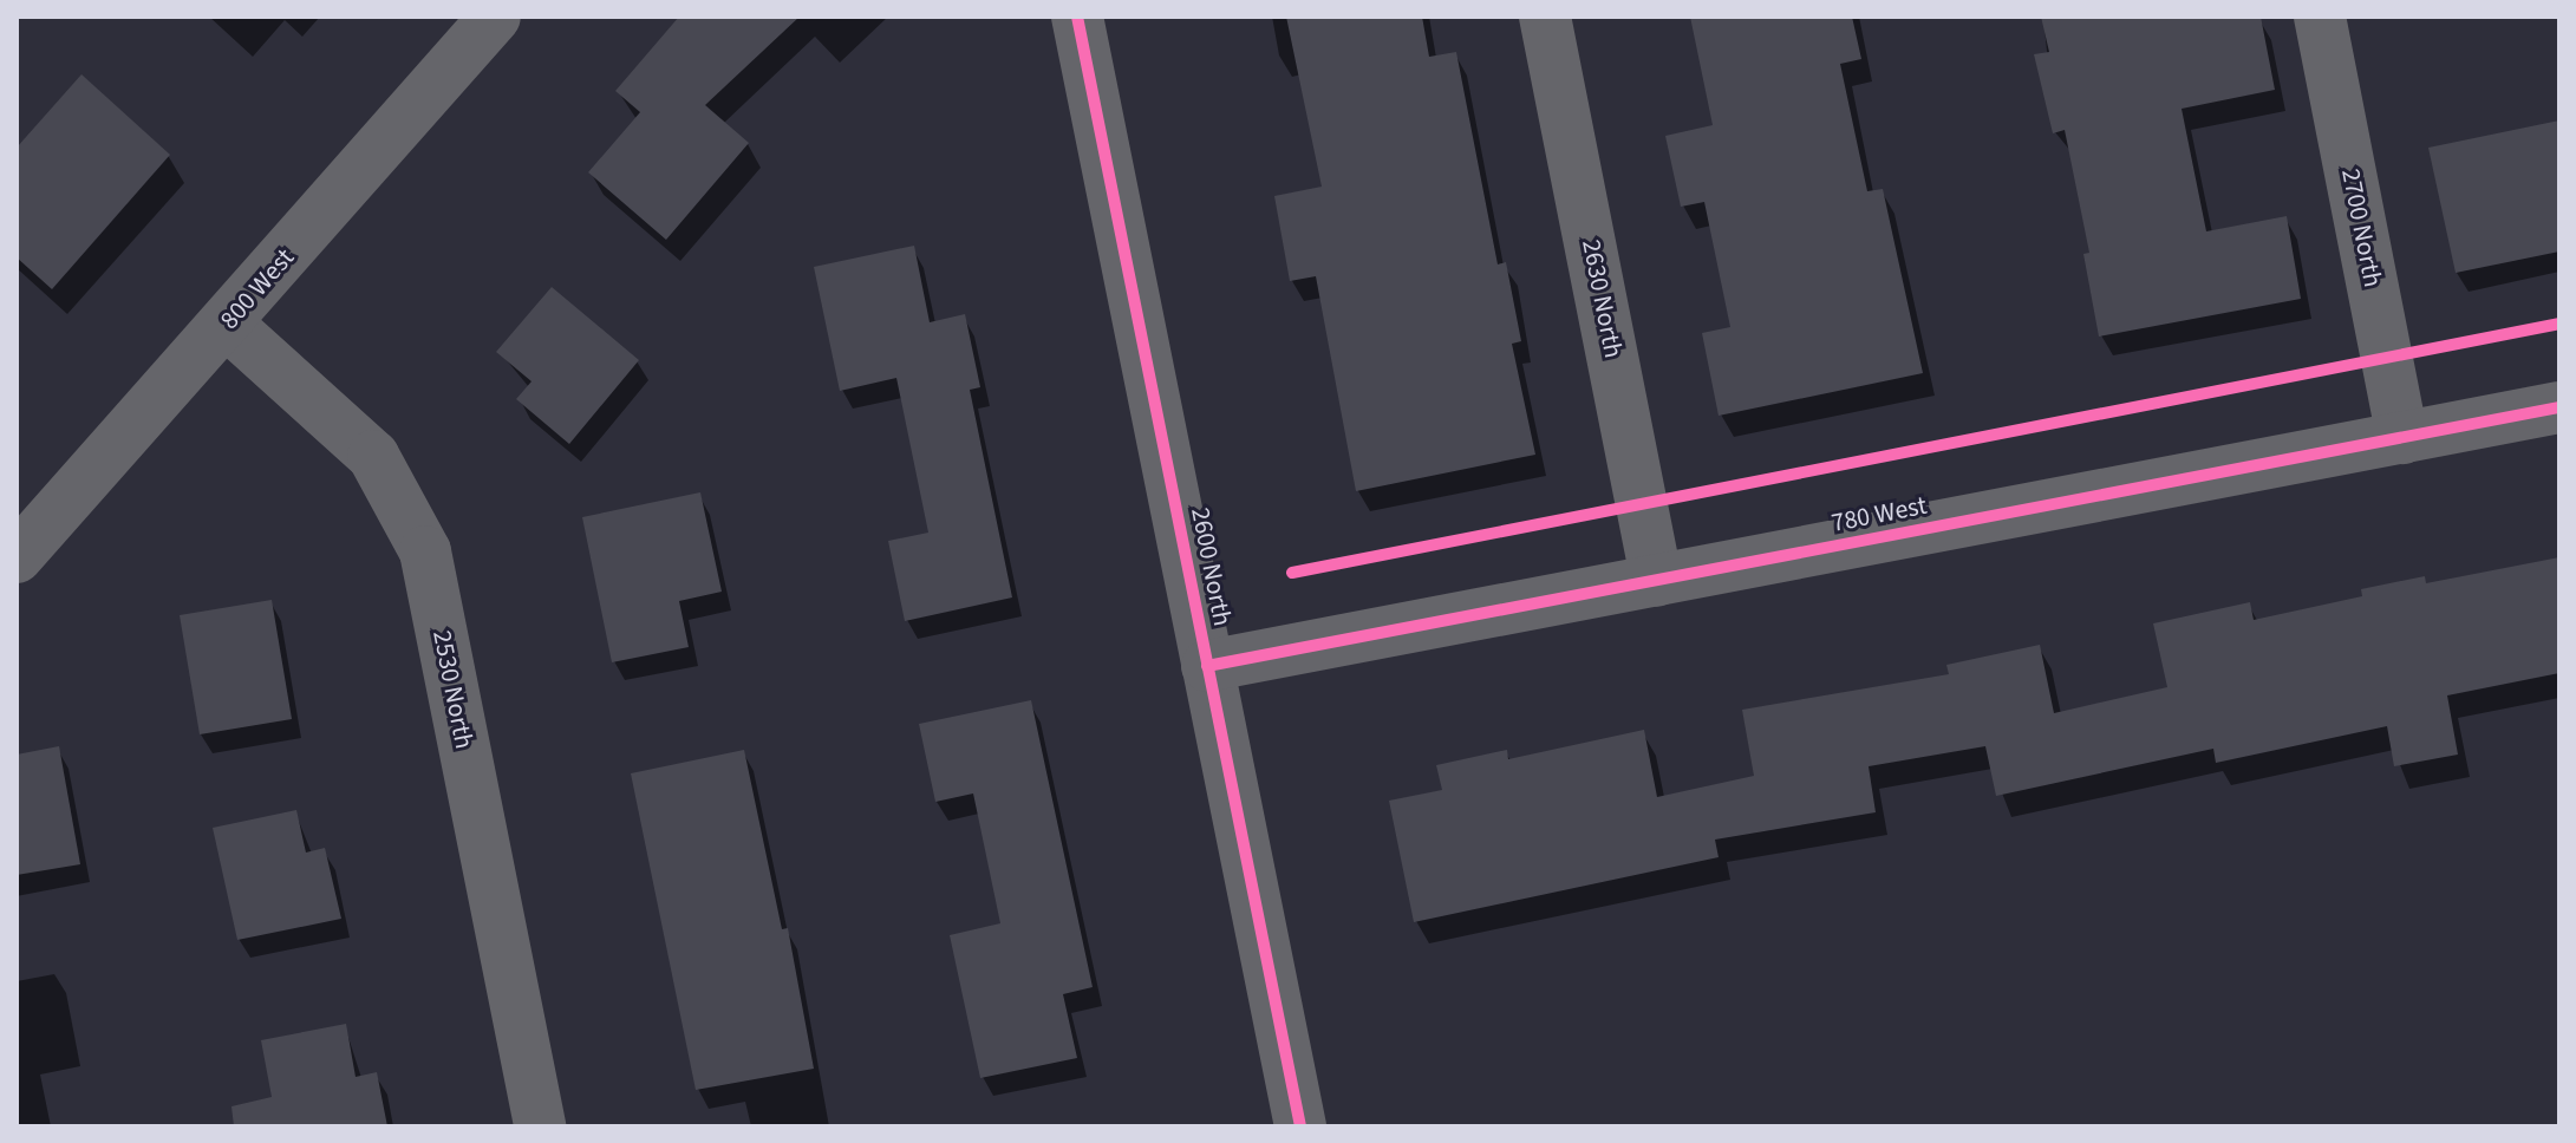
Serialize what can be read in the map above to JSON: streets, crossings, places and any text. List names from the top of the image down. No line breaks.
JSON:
{"streets":{"street":["2700 North","800 West","2630 North","780 West","2600 North","2530 North"]},"crossings":[["2700 North","780 West"],["800 West","2530 North"],["2630 North","780 West"],["780 West","2600 North"]]}
